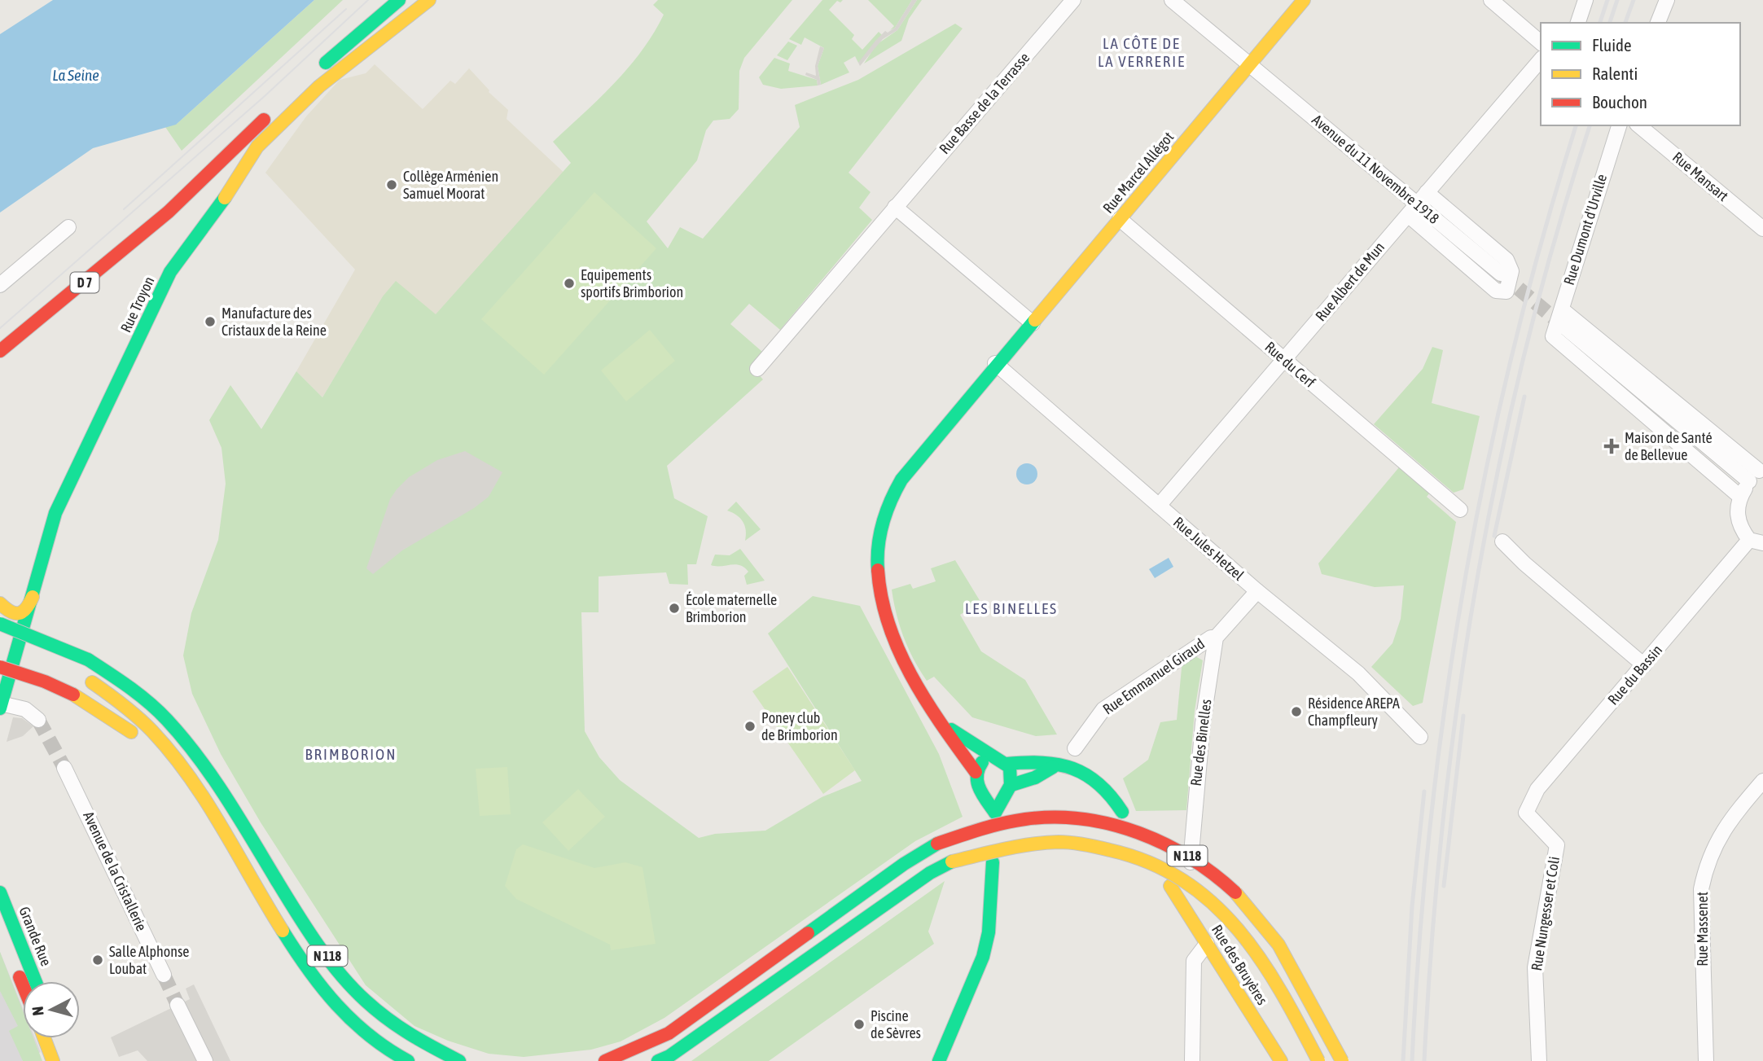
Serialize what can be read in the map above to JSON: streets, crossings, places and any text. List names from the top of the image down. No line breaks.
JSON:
{"streets":{"main road":["Rue Marcel Allégot","D 7","Rue Troyon","N 118","Grande Rue","Rue des Bruyères"],"street":["Rue Basse de la Terrasse","Avenue du 11 Novembre 1918","Rue Mansart","Rue Dumont d'Urville","Rue Albert de Mun","Rue du Cerf","Rue Jules Hetzel","Rue du Bassin","Rue Emmanuel Giraud","Rue des Binelles","Avenue de la Cristallerie","Rue Nungesser et Coli","Rue Massenet"]},"crossings":[["Avenue du 11 Novembre 1918","Rue Marcel Allégot"],["Avenue du 11 Novembre 1918","Rue Albert de Mun"],["Rue Marcel Allégot","Rue du Cerf"],["Rue Marcel Allégot","Rue Jules Hetzel"],["Rue Albert de Mun","Rue du Cerf"],["Rue Albert de Mun","Rue Jules Hetzel"],["Rue du Bassin","Rue Nungesser et Coli"],["Rue Emmanuel Giraud","Rue des Binelles"],["Rue des Binelles","Rue des Bruyères"]],"districts":["LA CÔTE DE LA VERRERIE","LES BINELLES","BRIMBORION"],"water":["La Seine"],"places":{"other":["Collège Arménien Samuel Moorat","Equipements sportifs Brimborion","Manufacture des Cristaux de la Reine","École maternelle Brimborion","Résidence AREPA Champfleury","Poney club de Brimborion","Salle Alphonse Loubat","Piscine de Sèvres"],"health":["Maison de Santé de Bellevue"]},"legend":["Fluide","Ralenti","Bouchon"],"north":"left"}
